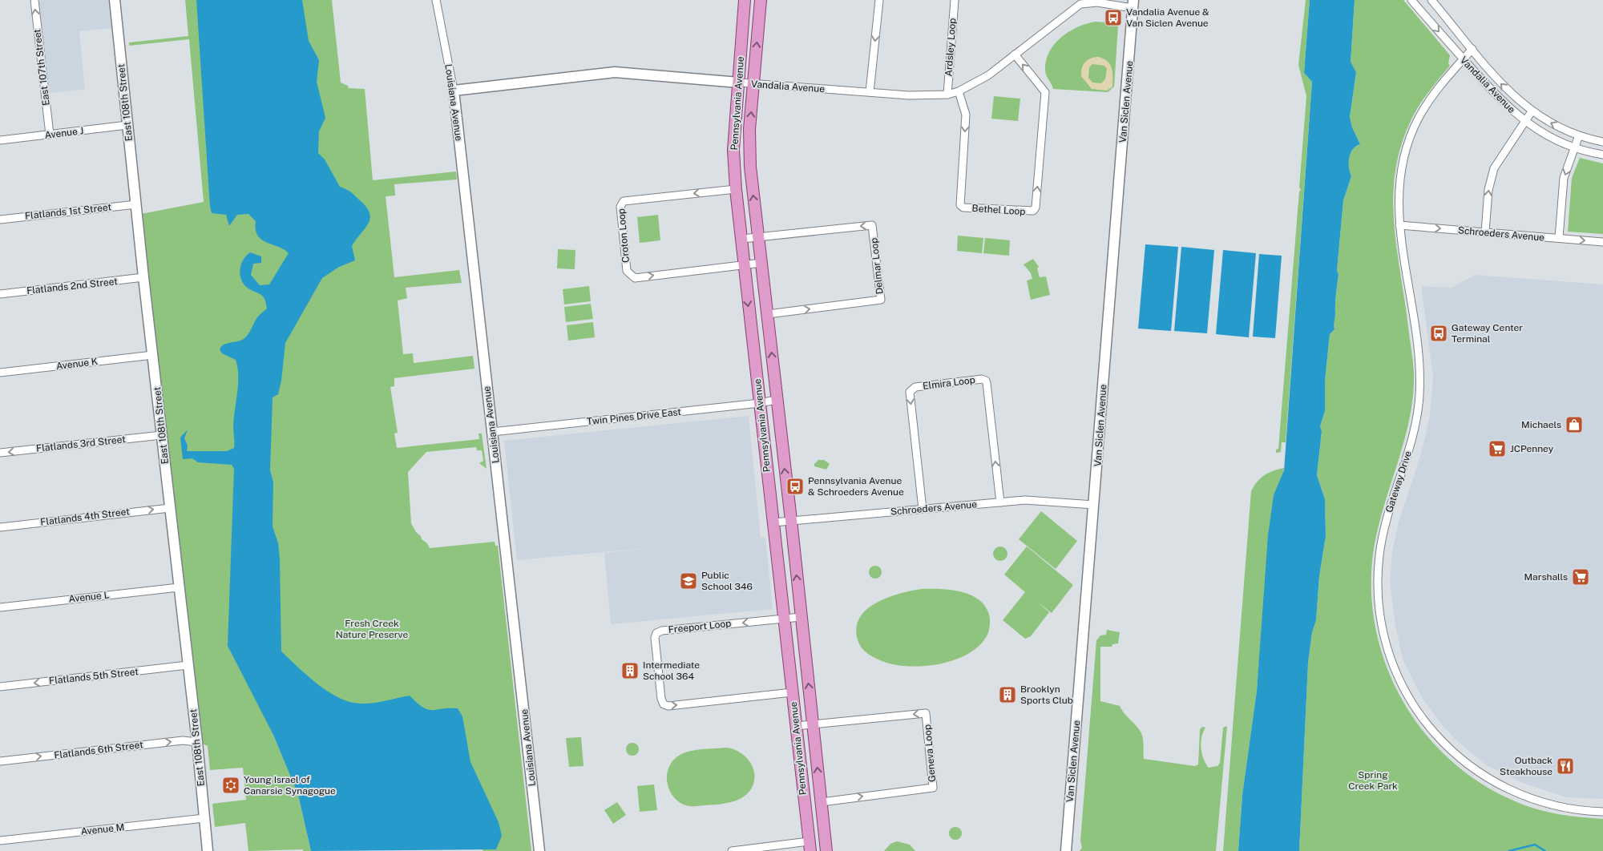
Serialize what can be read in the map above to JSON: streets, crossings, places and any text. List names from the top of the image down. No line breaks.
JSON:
{"streets":{"main road":["Pennsylvania Avenue"],"street":["Ardsley Loop","East 107th Street","Vandalia Avenue","Van Siclen Avenue","East 108th Street","Louisiana Avenue","Avenue J","Bethel Loop","Flatlands 1st Street","Schroeders Avenue","Croton Loop","Delmar Loop","Flatlands 2nd Street","Avenue K","Elmira Loop","Twin Pines Drive East","Flatlands 3rd Street","Gateway Drive","Flatlands 4th Street","Avenue L","Freeport Loop","Flatlands 5th Street","Flatlands 6th Street","Geneva Loop","Avenue M"]},"crossings":[["Ardsley Loop","Vandalia Avenue"],["East 107th Street","Avenue J"],["Vandalia Avenue","Van Siclen Avenue"],["Vandalia Avenue","Louisiana Avenue"],["Vandalia Avenue","Pennsylvania Avenue"],["Vandalia Avenue","Bethel Loop"],["Vandalia Avenue","Gateway Drive"],["Van Siclen Avenue","Schroeders Avenue"],["East 108th Street","Avenue J"],["East 108th Street","Flatlands 1st Street"],["East 108th Street","Flatlands 2nd Street"],["East 108th Street","Avenue K"],["East 108th Street","Flatlands 3rd Street"],["East 108th Street","Flatlands 4th Street"],["East 108th Street","Avenue L"],["East 108th Street","Flatlands 5th Street"],["East 108th Street","Flatlands 6th Street"],["East 108th Street","Avenue M"],["Louisiana Avenue","Twin Pines Drive East"],["Pennsylvania Avenue","Schroeders Avenue"],["Pennsylvania Avenue","Croton Loop"],["Pennsylvania Avenue","Delmar Loop"],["Pennsylvania Avenue","Twin Pines Drive East"],["Pennsylvania Avenue","Freeport Loop"],["Pennsylvania Avenue","Geneva Loop"],["Schroeders Avenue","Elmira Loop"],["Schroeders Avenue","Gateway Drive"]],"one_way":["East 107th Street","Flatlands 3rd Street","Flatlands 4th Street","Flatlands 5th Street","Flatlands 6th Street"],"parks":["Fresh Creek Nature Preserve","Spring Creek Park"],"places":{"bus stop":["Vandalia Avenue & Van Siclen Avenue","Gateway Center Terminal","Pennsylvania Avenue & Schroeders Avenue"],"shop":["Michaels"],"supermarket":["JCPenney","Marshalls"],"school or university":["Public School 346"],"building":["Intermediate School 364","Brooklyn Sports Club"],"restaurant":["Outback Steakhouse"],"synagogue":["Young Israel of Canarsie Synagogue"]}}
